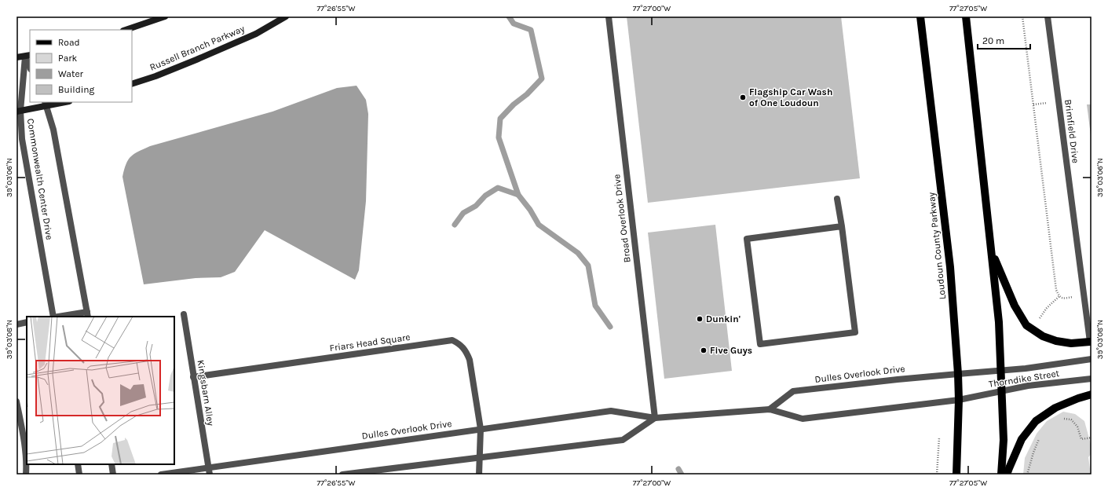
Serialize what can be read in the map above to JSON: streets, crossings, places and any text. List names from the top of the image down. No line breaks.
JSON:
{"streets":{"main road":["Russell Branch Parkway","Loudoun County Parkway"],"street":["Brimfield Drive","Commonwealth Center Drive","Broad Overlook Drive","Friars Head Square","Dulles Overlook Drive","Thorndike Street","Kingsbarn Alley"]},"crossings":[["Broad Overlook Drive","Dulles Overlook Drive"],["Loudoun County Parkway","Dulles Overlook Drive"],["Loudoun County Parkway","Thorndike Street"],["Friars Head Square","Dulles Overlook Drive"],["Friars Head Square","Kingsbarn Alley"],["Dulles Overlook Drive","Thorndike Street"],["Dulles Overlook Drive","Kingsbarn Alley"]],"places":["Flagship Car Wash of One Loudoun","Dunkin'","Five Guys"],"legend":["Road","Park","Water","Building"],"scale_bar":"20 m","coordinates":["77°26'55\"W","77°27'00\"W","77°27'05\"W","39°03'06\"N","39°03'08\"N"]}
